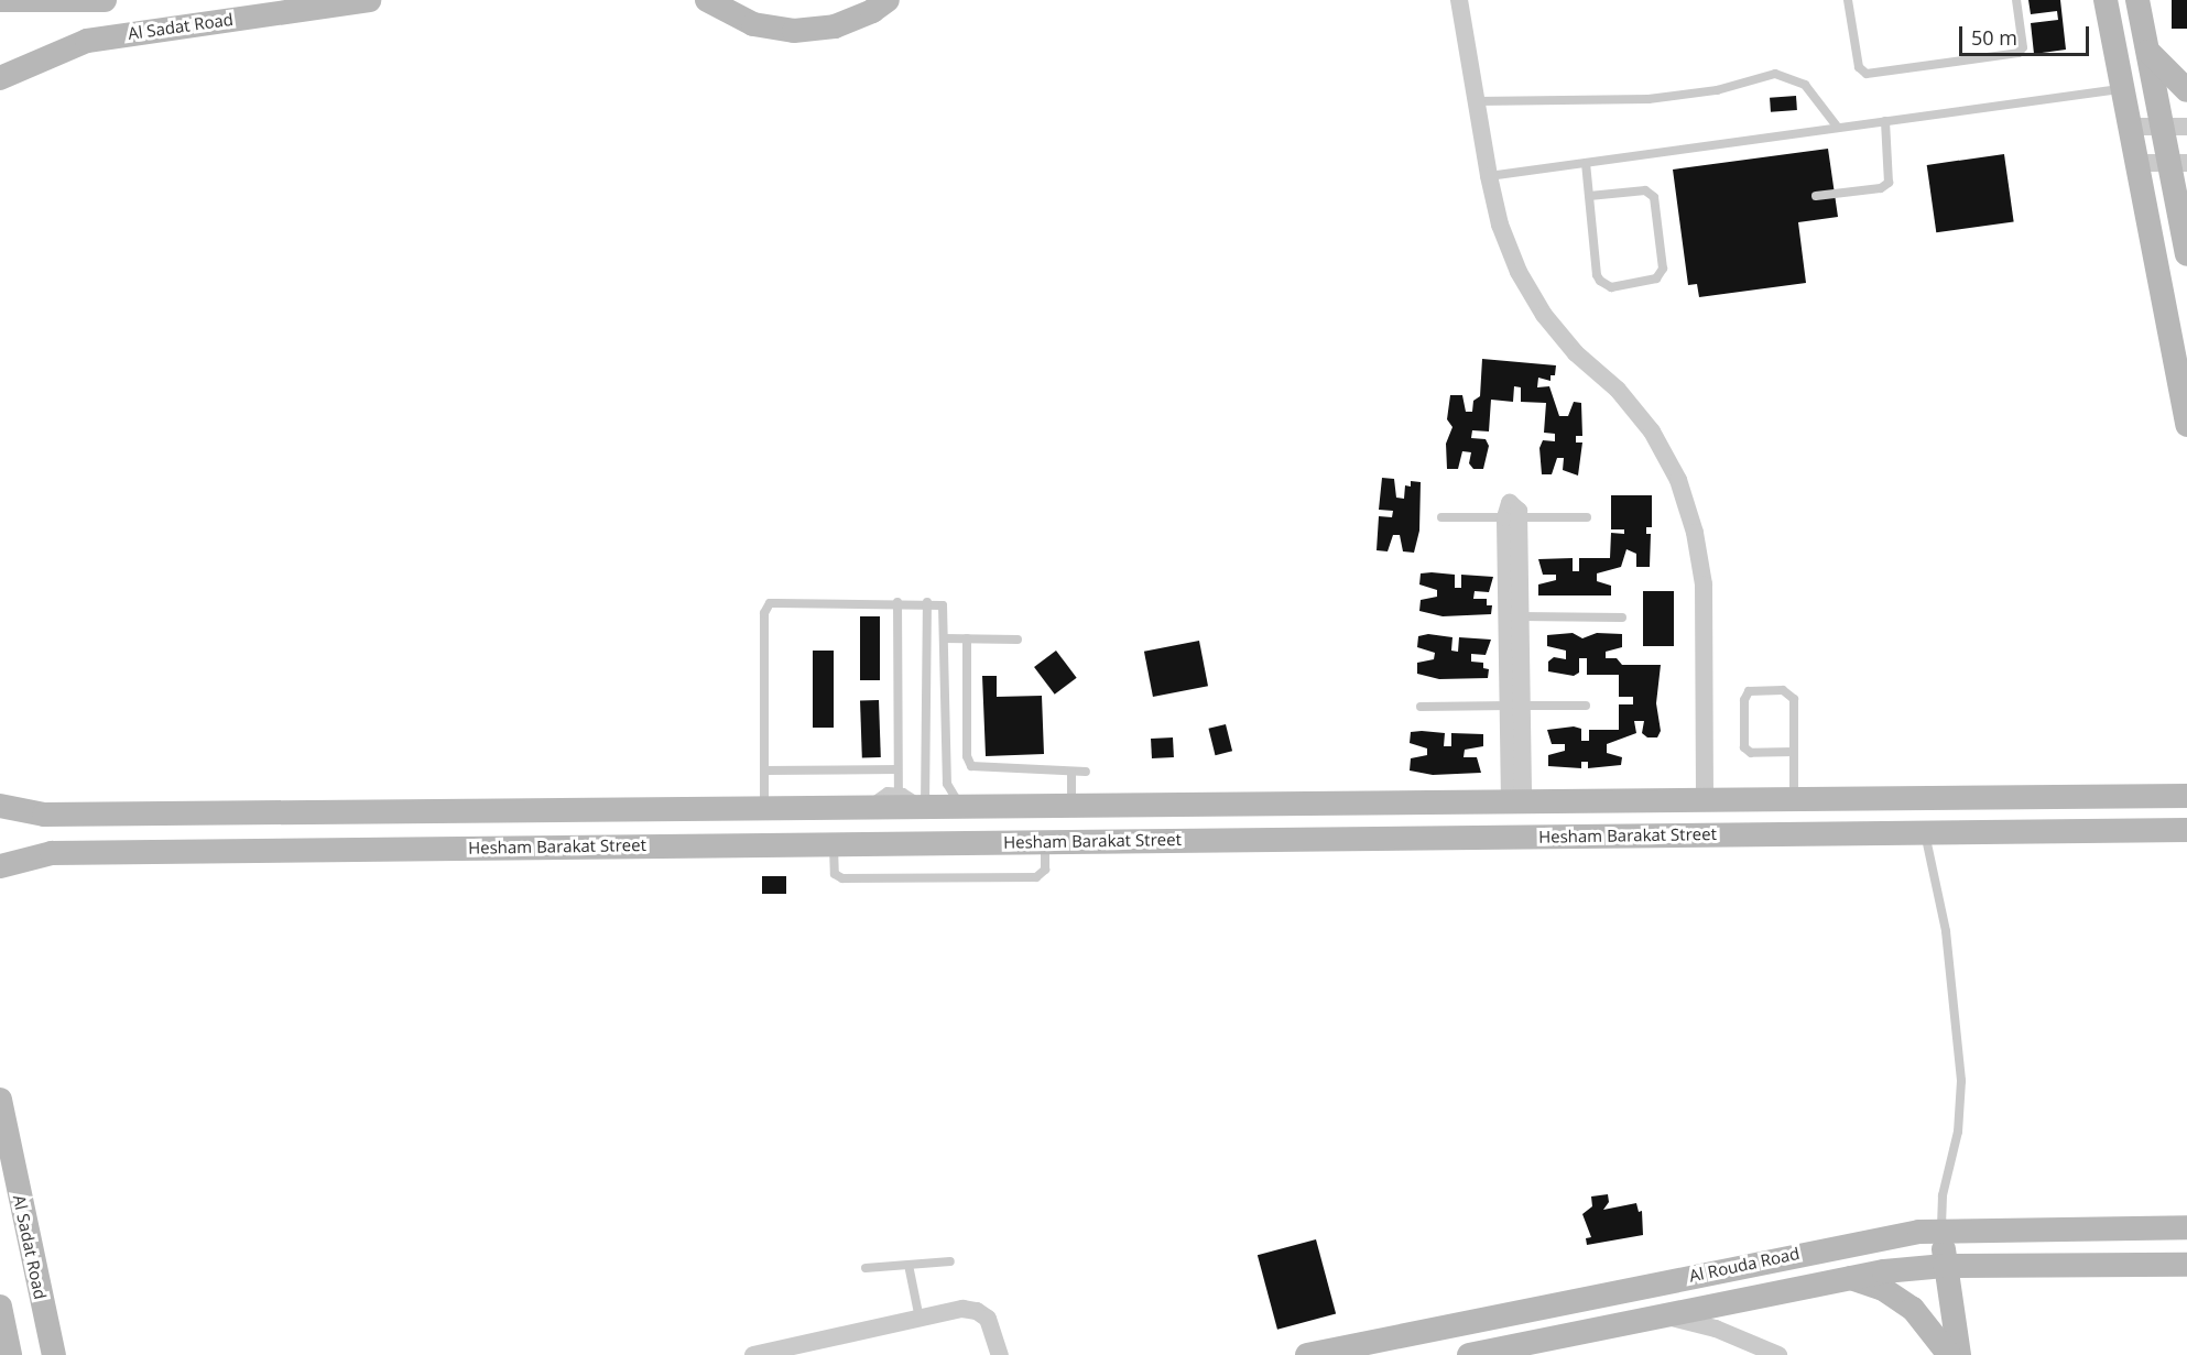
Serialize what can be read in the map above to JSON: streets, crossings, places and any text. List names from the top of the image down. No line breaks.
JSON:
{"streets":{"street":["Al Sadat Road","Hesham Barakat Street","Al Rouda Road"]},"scale_bar":"50 m"}
